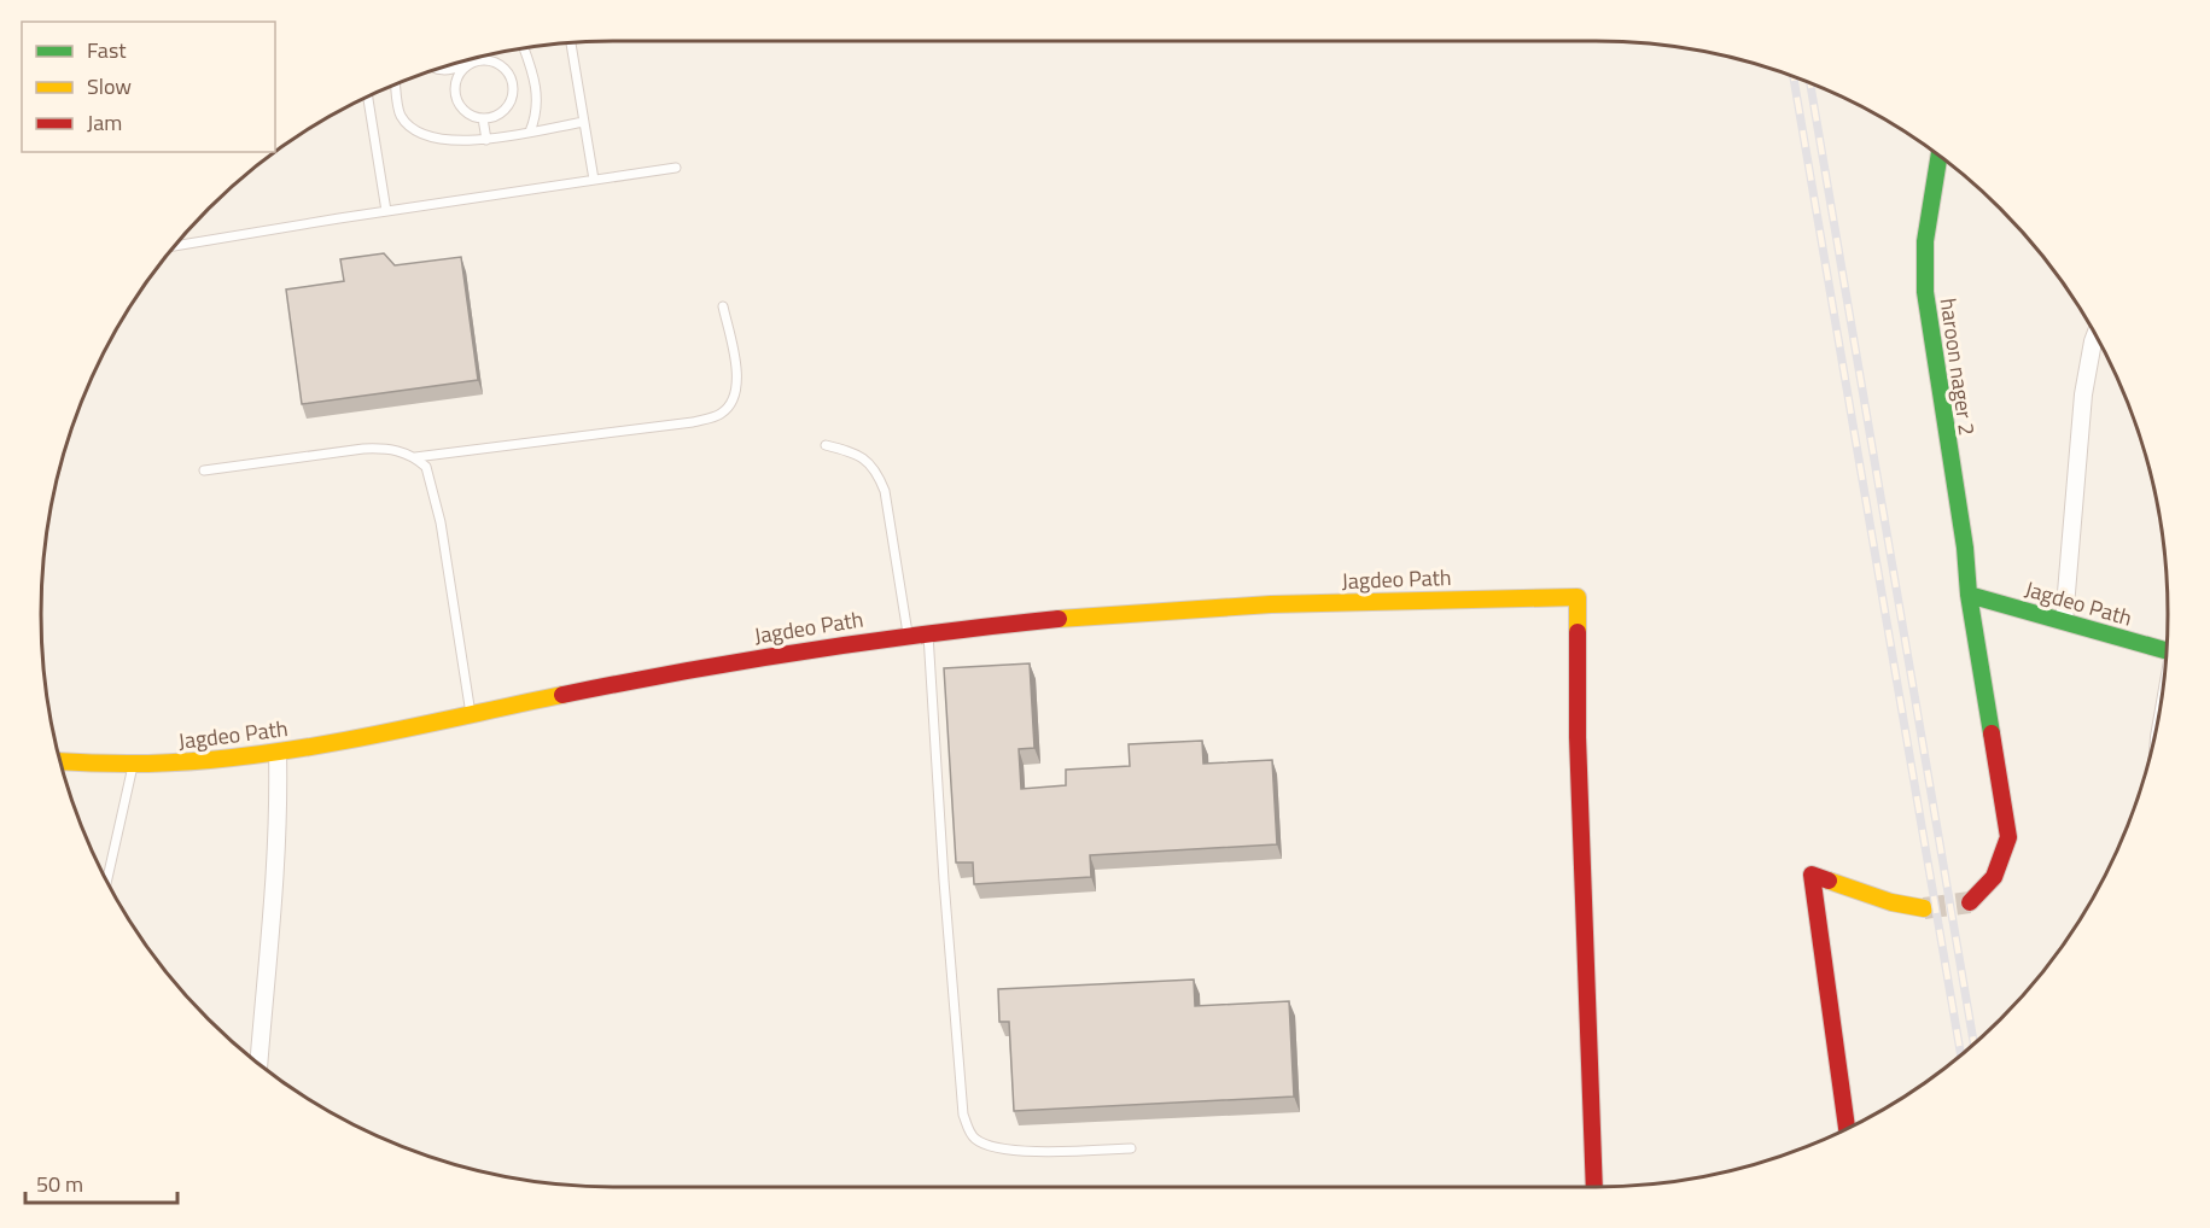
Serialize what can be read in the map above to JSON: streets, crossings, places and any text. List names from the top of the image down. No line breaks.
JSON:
{"streets":{"main road":["haroon nager 2","Jagdeo Path"]},"crossings":[["haroon nager 2","Jagdeo Path"]],"legend":["Fast","Slow","Jam"],"scale_bar":"50 m"}
